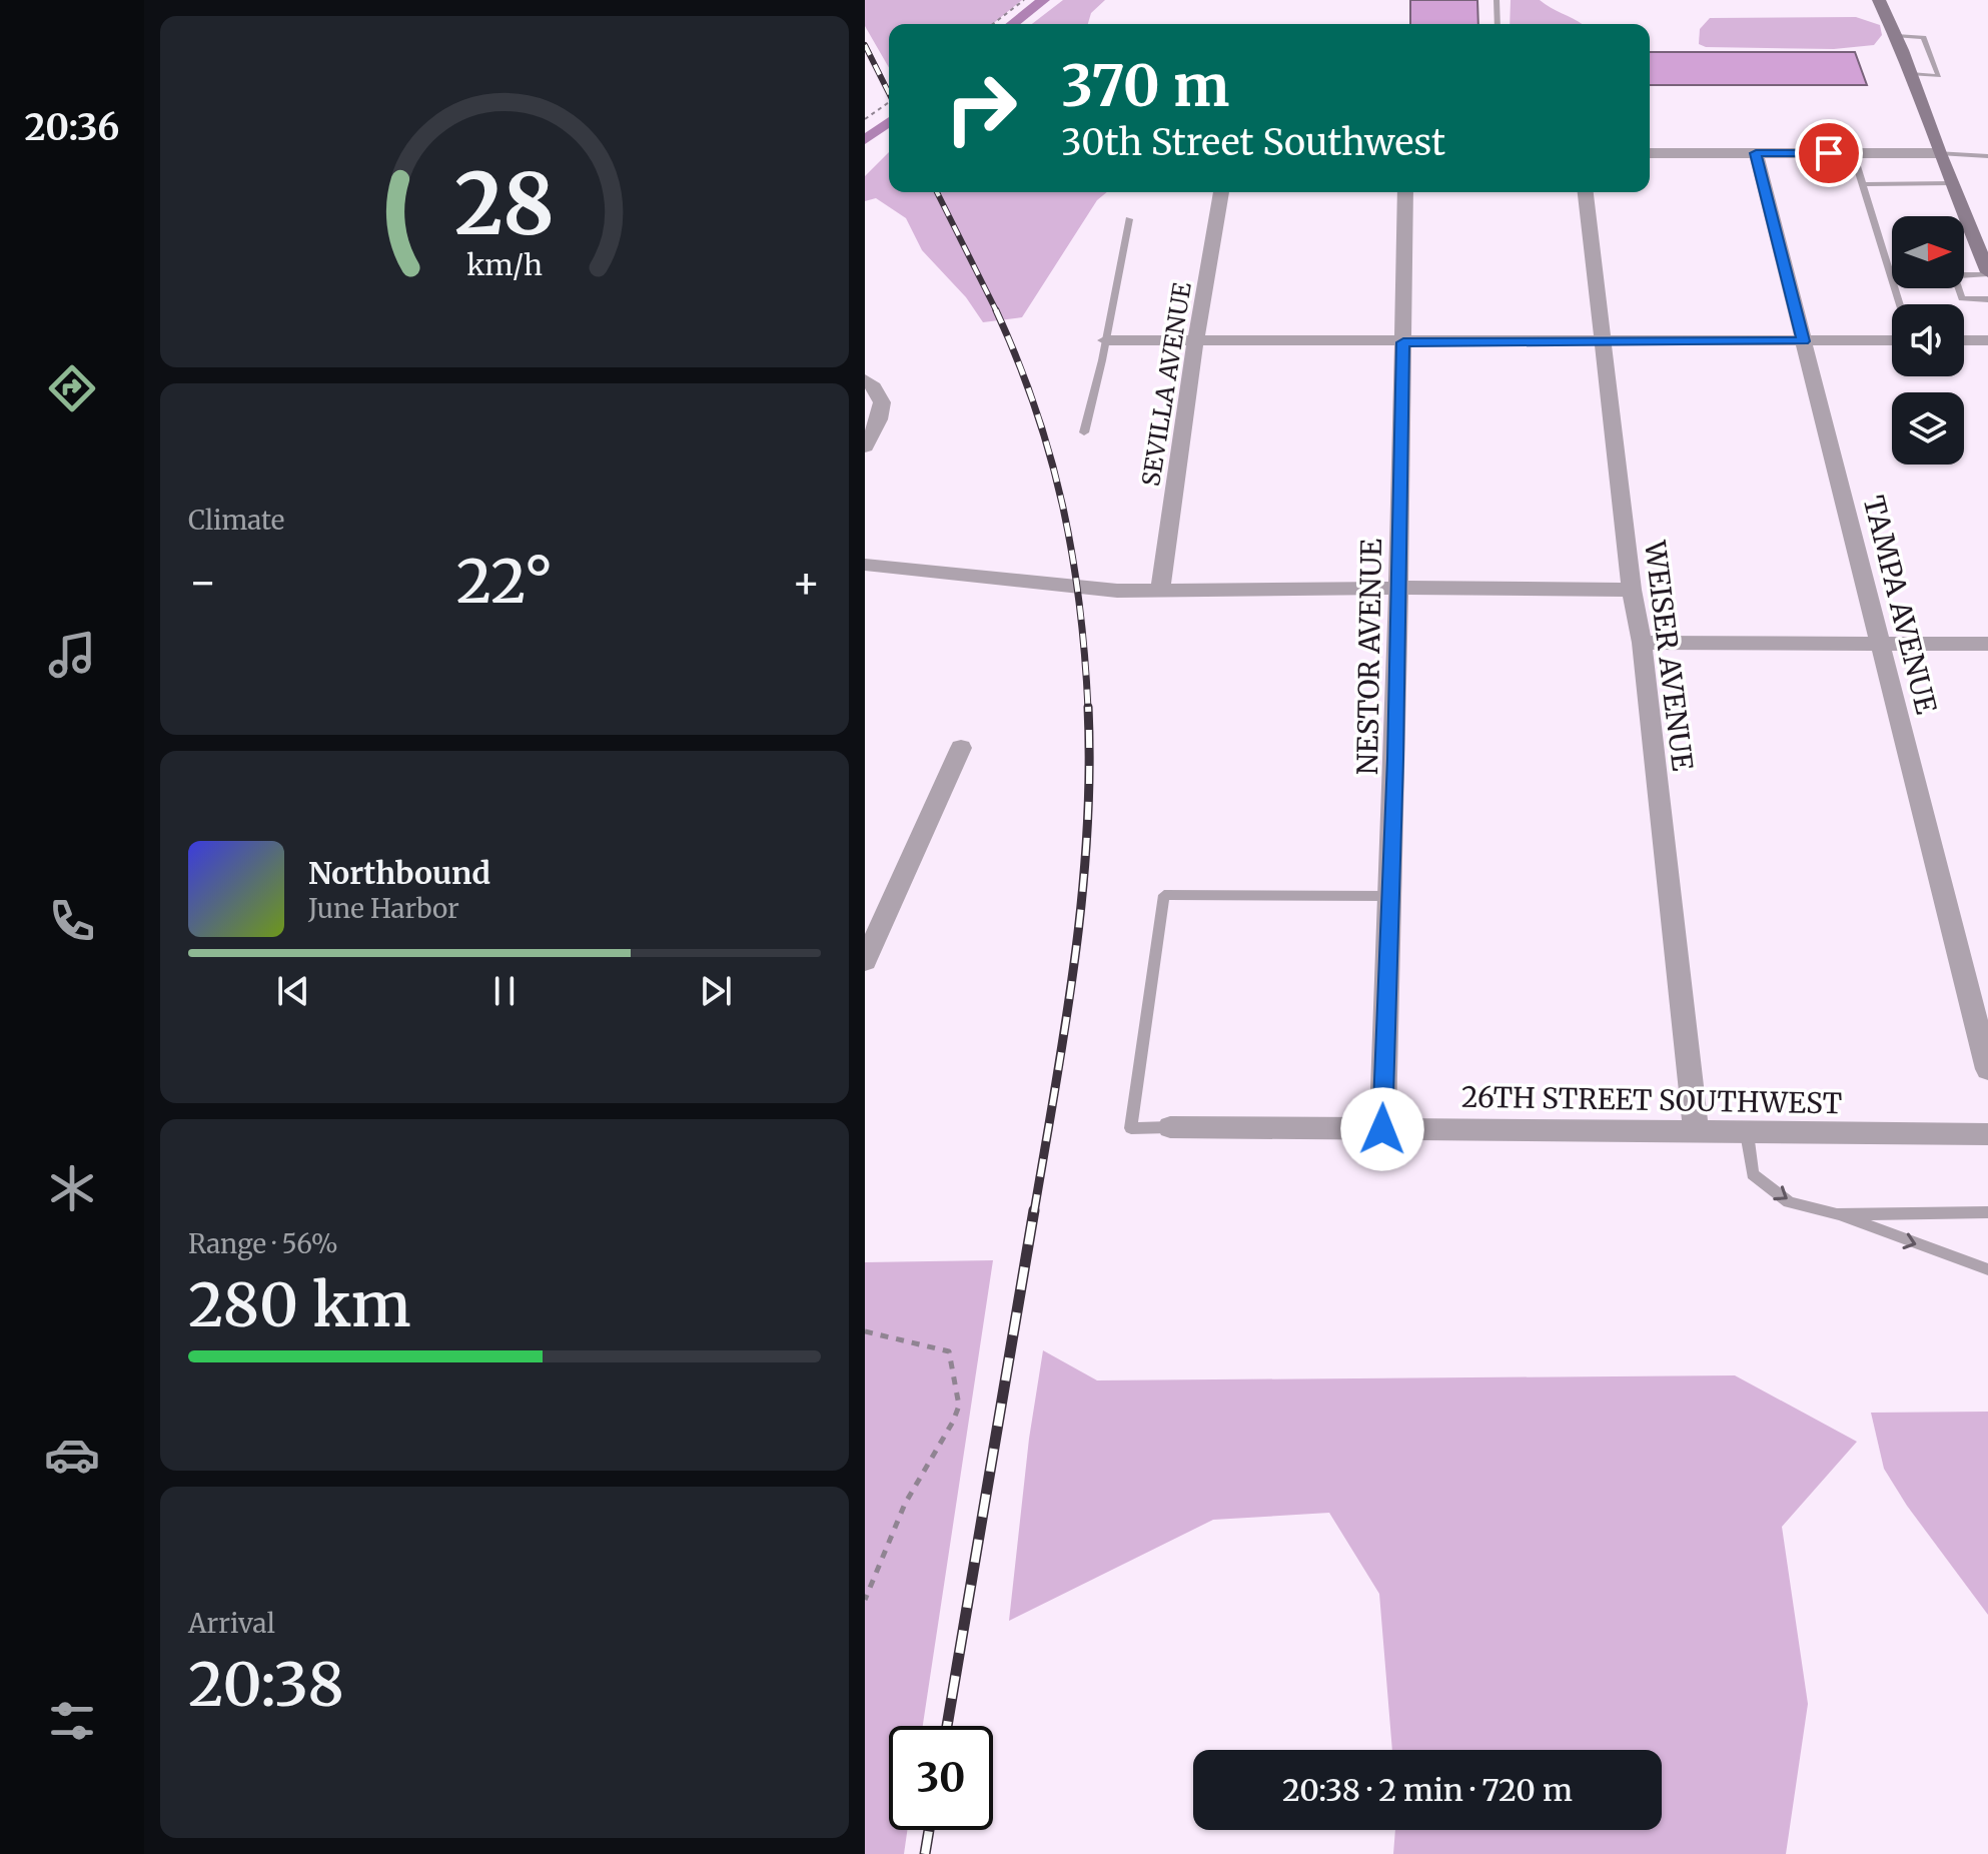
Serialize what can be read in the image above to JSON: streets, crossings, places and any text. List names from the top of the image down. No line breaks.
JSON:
{"streets":{"street":["SEVILLA AVENUE","TAMPA AVENUE","WEISER AVENUE","NESTOR AVENUE","26TH STREET SOUTHWEST"]},"crossings":[["WEISER AVENUE","26TH STREET SOUTHWEST"],["NESTOR AVENUE","26TH STREET SOUTHWEST"]],"north":"right","page":{"tabs":"20:36","turn":["370 m","30th Street Southwest"],"tile":["Climate",["Range · 56%","280 km"],["Arrival","20:38"]],"heat":["−","22°","+"],"song":["Northbound","June Harbor"],"limit":"30","trip":"20:38 · 2 min · 720 m","gauge":["28","km/h"]}}
